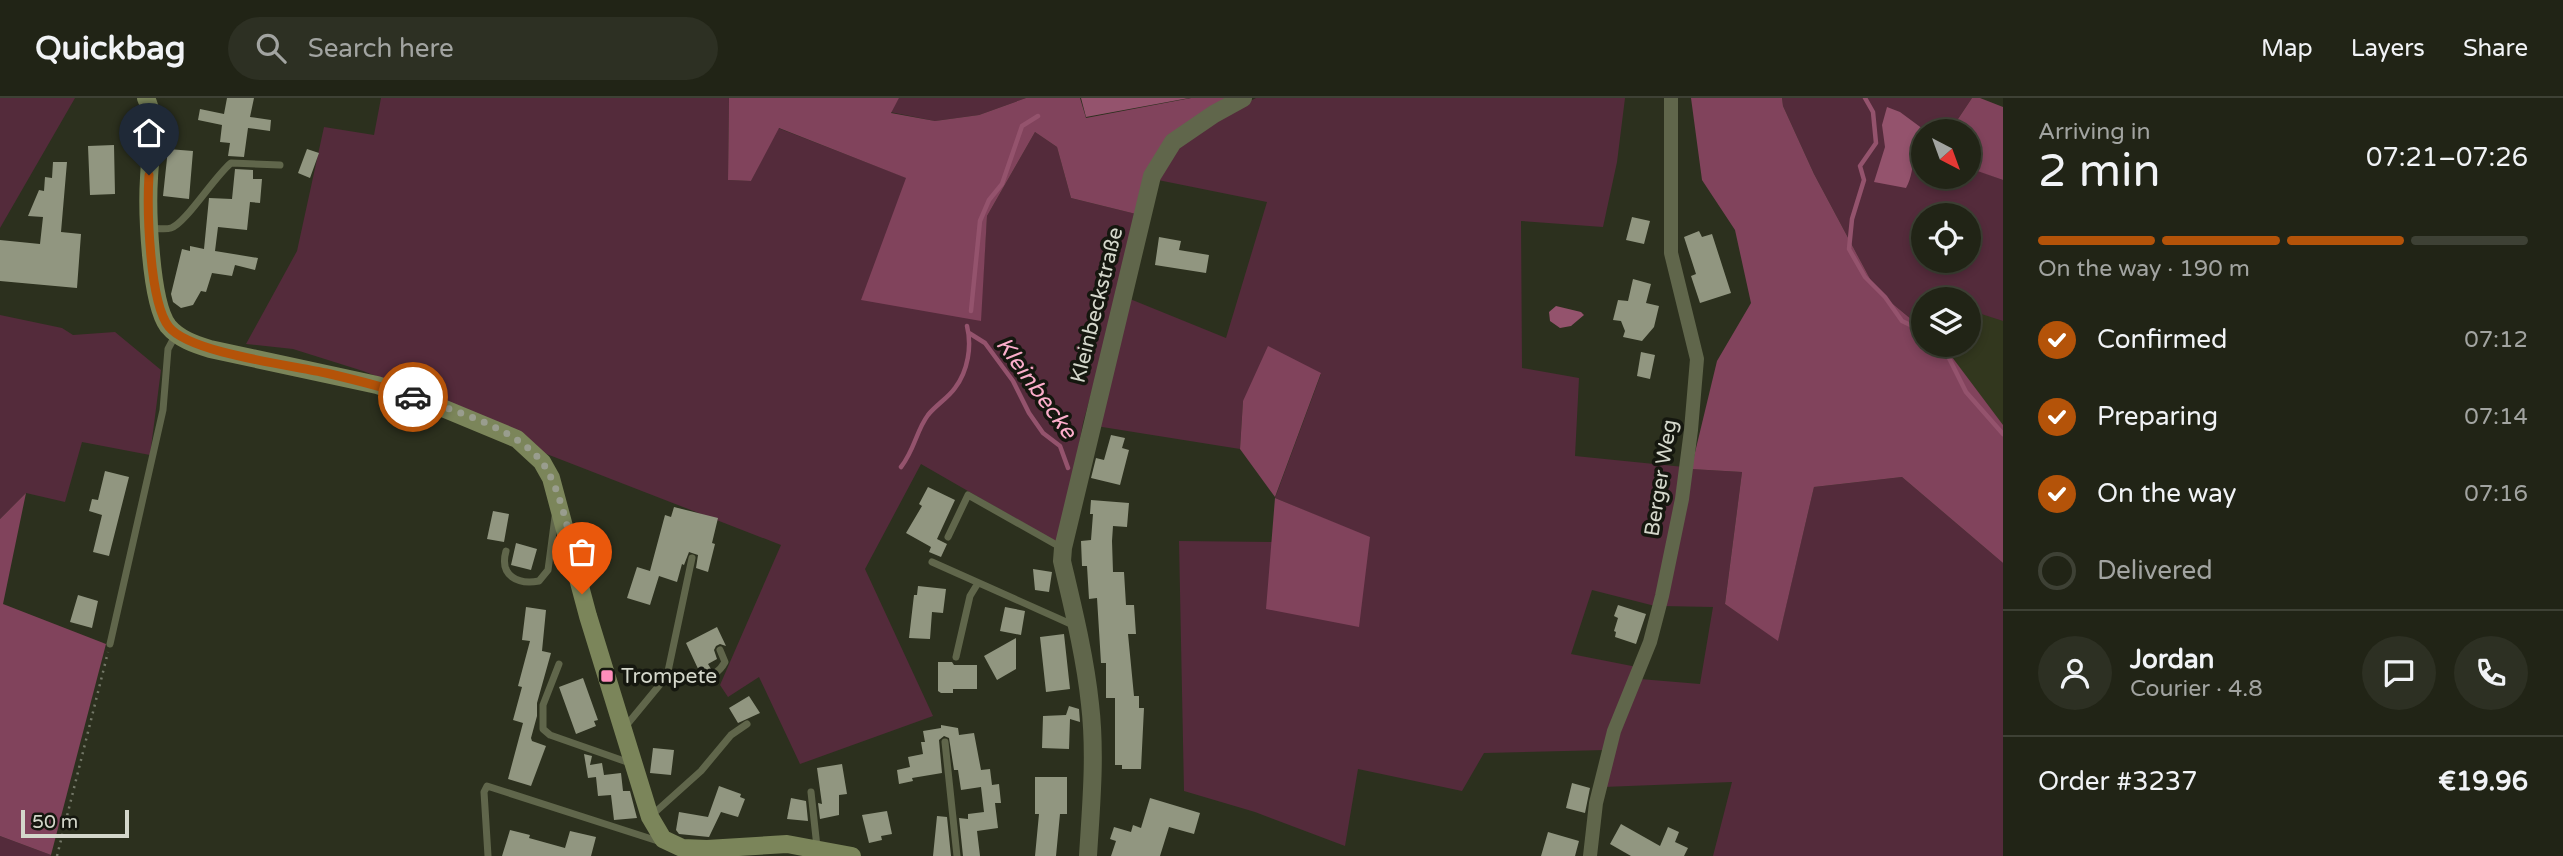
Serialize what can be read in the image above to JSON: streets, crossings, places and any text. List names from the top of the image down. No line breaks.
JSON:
{"streets":{"street":["Kleinbeckstraße","Berger Weg"]},"water":["Kleinbecke"],"places":{"transit":["Trompete"]},"scale_bar":"50 m","north":"bottom right","page":{"header":"Quickbag","search":"Search here","nav":["Map","Layers","Share"],"heading":["2 min","Arriving in","07:21–07:26"],"panel":["Jordan","Courier · 4.8","Order #3237","€19.96"],"bar":"On the way · 190 m","list":[["Confirmed","07:12"],["Preparing","07:14"],["On the way","07:16"],"Delivered"],"scale":"50 m"}}
